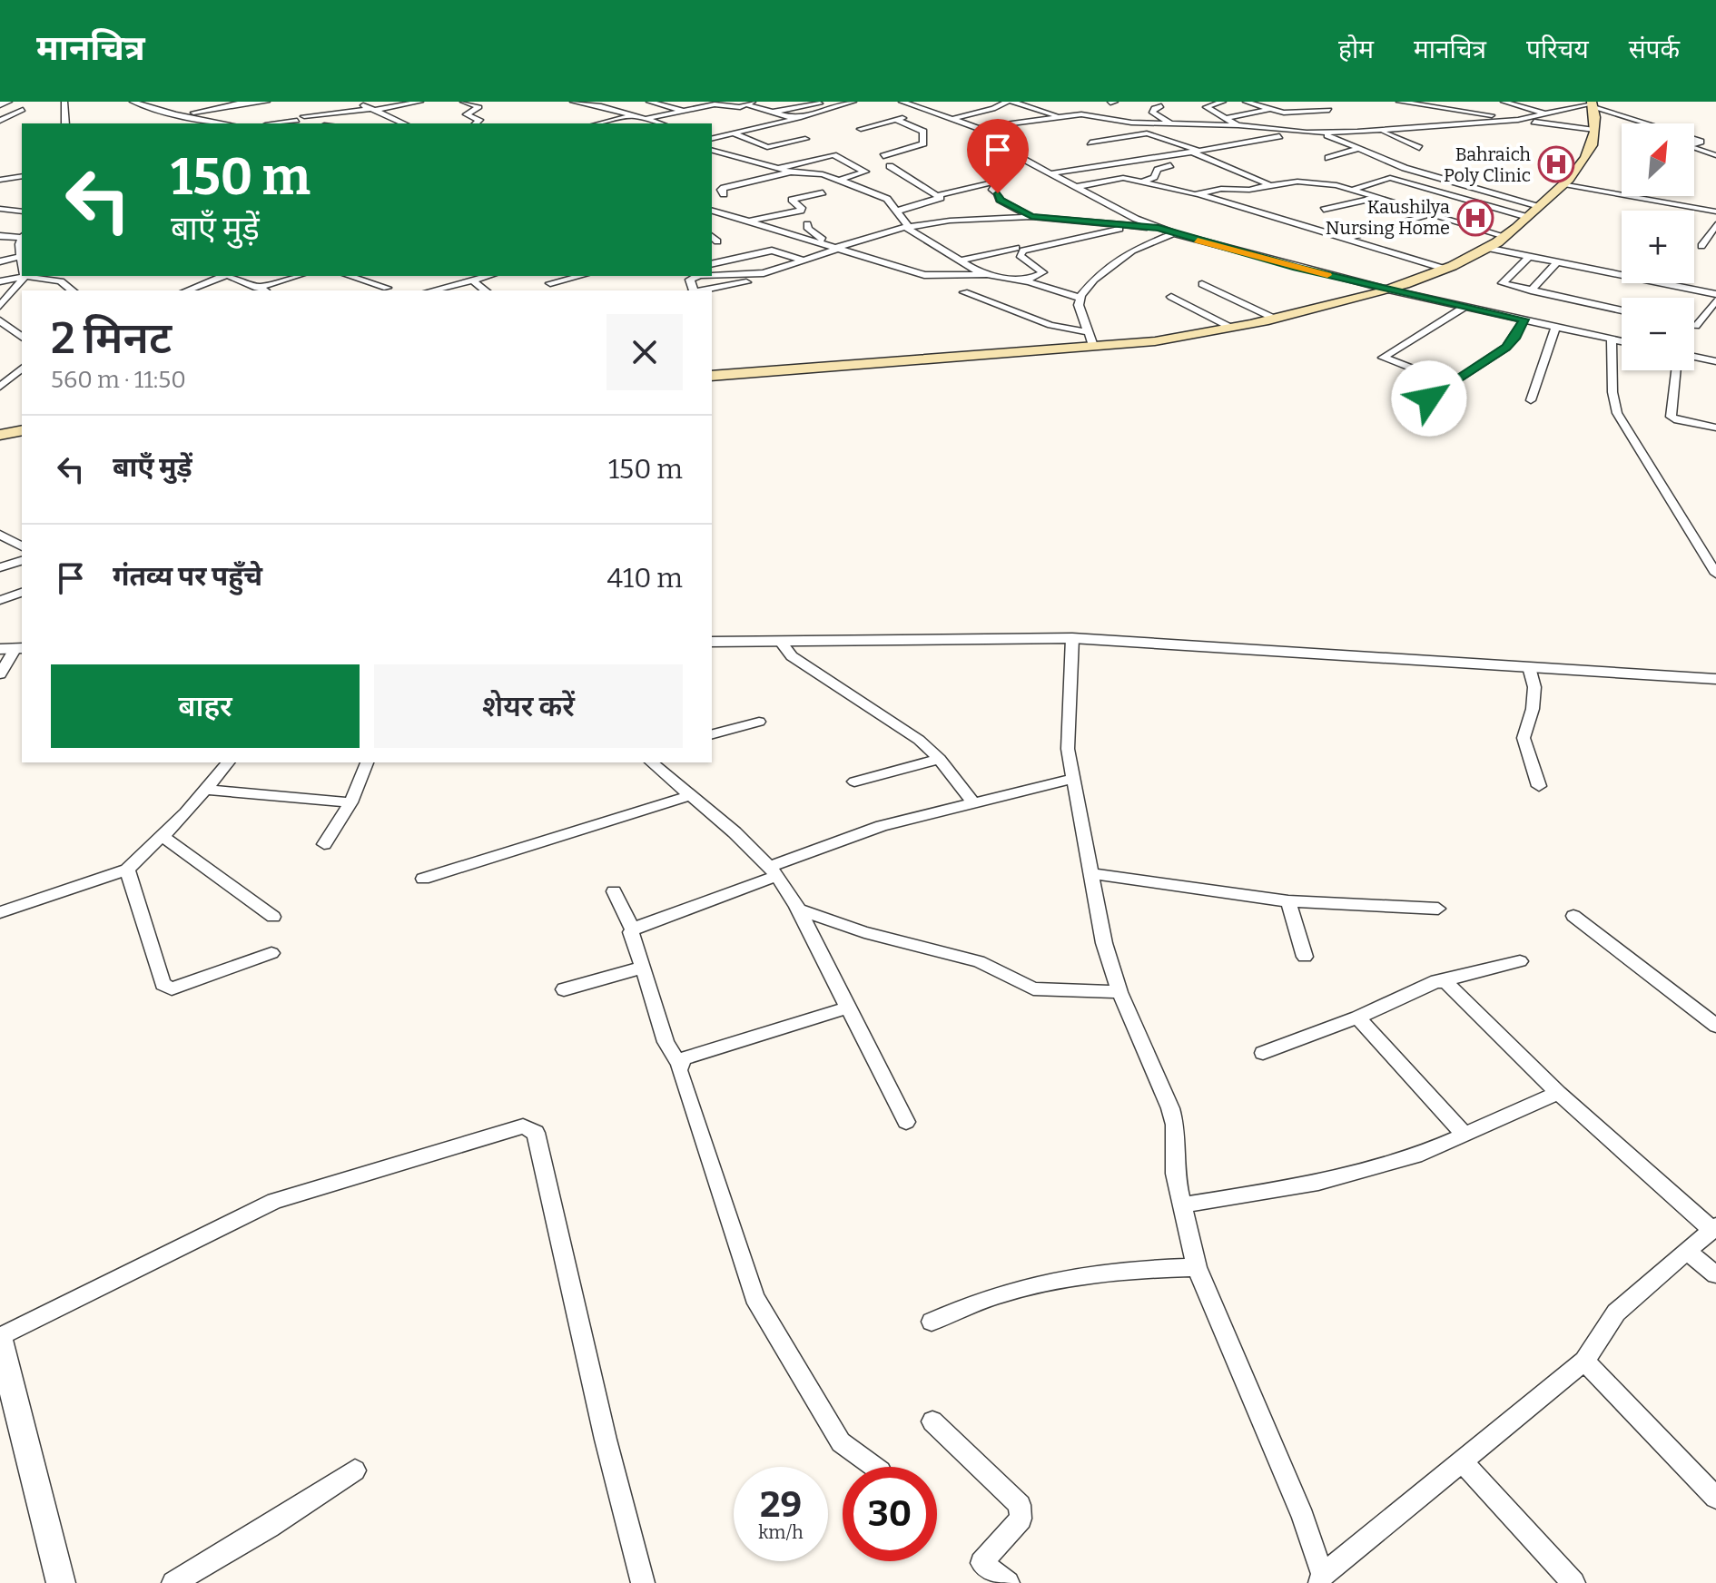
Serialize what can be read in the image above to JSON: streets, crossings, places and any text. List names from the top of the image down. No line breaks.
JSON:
{"places":{"hospital":["Bahraich Poly Clinic","Kaushilya Nursing Home"]},"north":"top right","page":{"header":"मानचित्र","nav":["होम","मानचित्र","परिचय","संपर्क"],"map_buttons":["+","−"],"turn":["150 m","बाएँ मुड़ें"],"heading":["2 मिनट","560 m · 11:50"],"list":[{"name":"बाएँ मुड़ें","value":"150 m"},{"name":"गंतव्य पर पहुँचे","value":"410 m"}],"buttons":["बाहर","शेयर करें"],"speed":"29 km/h","limit":"30"}}
